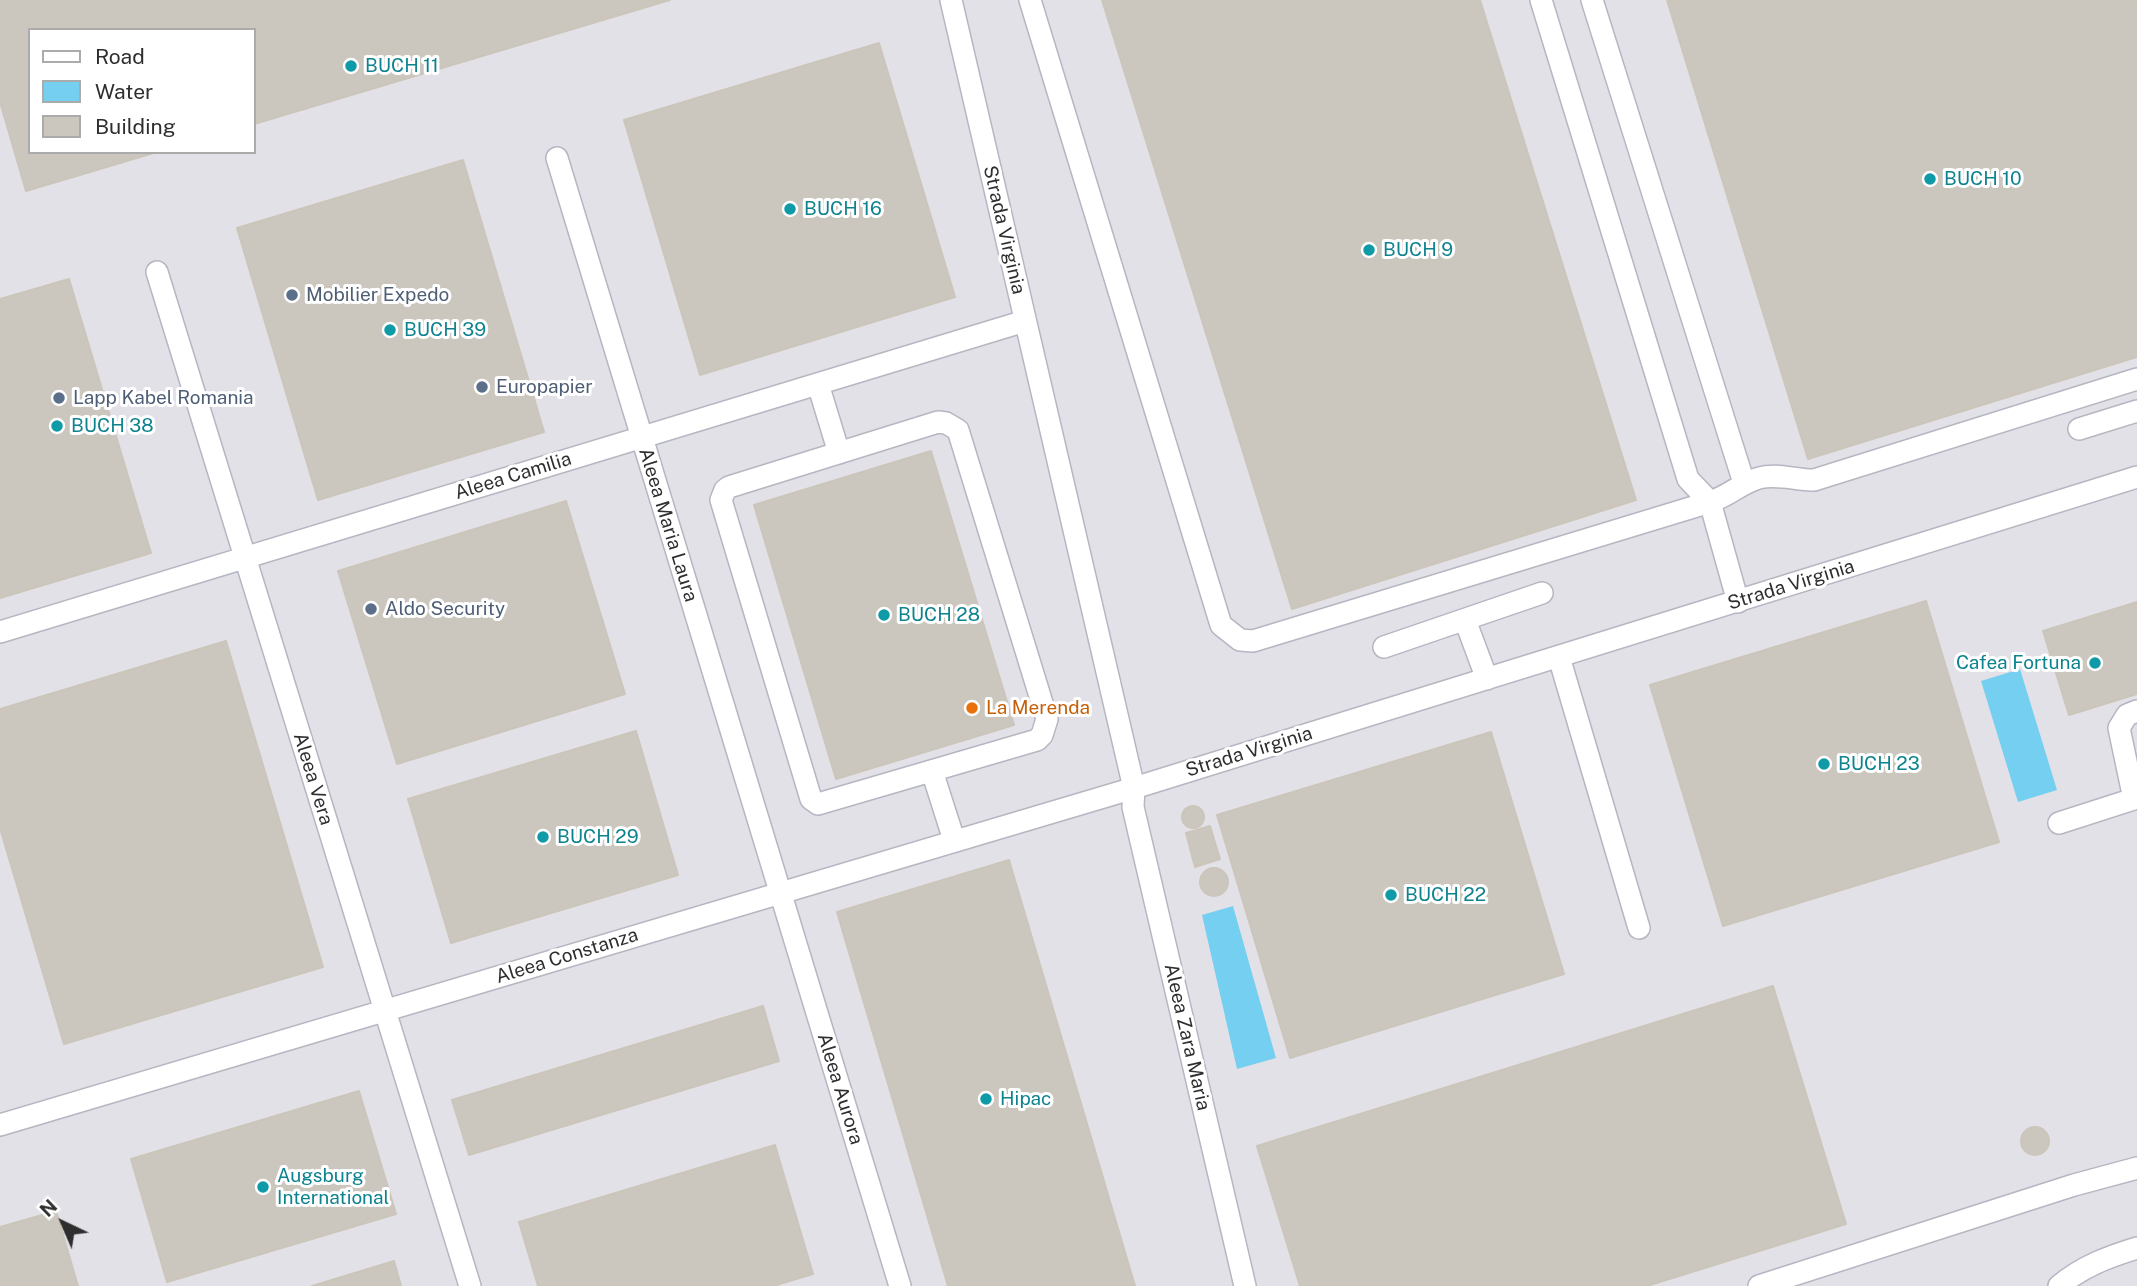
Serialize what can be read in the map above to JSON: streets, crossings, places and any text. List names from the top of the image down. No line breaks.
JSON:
{"streets":{"street":["Strada Virginia","Aleea Camilia","Aleea Maria Laura","Aleea Vera","Aleea Constanza","Aleea Zara Maria","Aleea Aurora"]},"crossings":[["Strada Virginia","Aleea Camilia"],["Strada Virginia","Aleea Constanza"],["Strada Virginia","Aleea Zara Maria"],["Aleea Camilia","Aleea Maria Laura"],["Aleea Camilia","Aleea Vera"],["Aleea Maria Laura","Aleea Constanza"],["Aleea Maria Laura","Aleea Aurora"],["Aleea Vera","Aleea Constanza"],["Aleea Constanza","Aleea Zara Maria"],["Aleea Constanza","Aleea Aurora"]],"places":["BUCH 11","BUCH 10","BUCH 16","BUCH 9","Mobilier Expedo","BUCH 39","Europapier","Lapp Kabel Romania","BUCH 38","Aldo Security","BUCH 28","Cafea Fortuna","La Merenda","BUCH 23","BUCH 29","BUCH 22","Hipac","Augsburg International"],"legend":["Road","Water","Building"],"north":"top left"}
